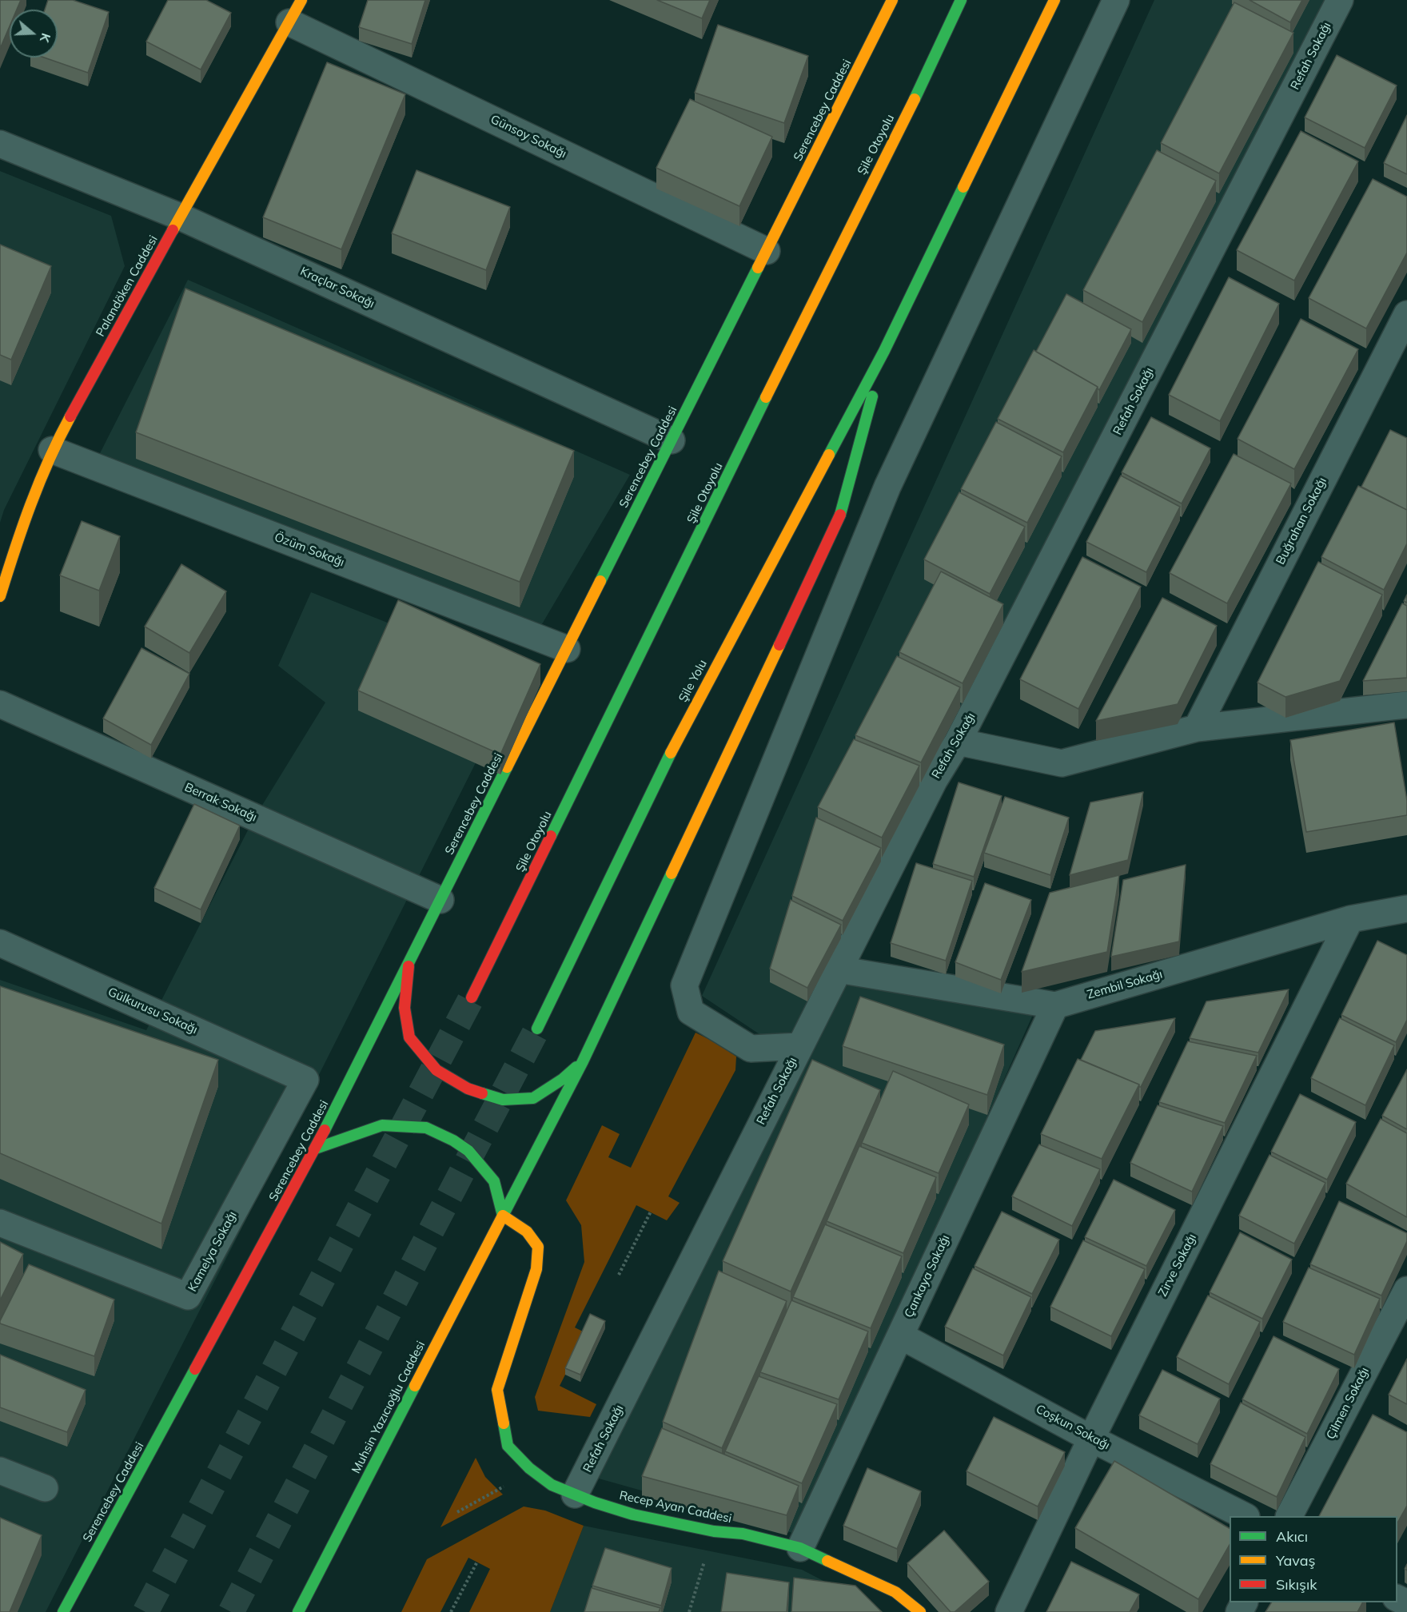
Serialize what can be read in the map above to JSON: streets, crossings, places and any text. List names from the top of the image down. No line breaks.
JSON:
{"streets":{"main road":["Serencebey Caddesi","Şile Otoyolu","Palandöken Caddesi","Şile Yolu","Muhsin Yazıcıoğlu Caddesi","Recep Ayan Caddesi"],"street":["Refah Sokağı","Günsoy Sokağı","Kraçlar Sokağı","Buğrahan Sokağı","Özüm Sokağı","Berrak Sokağı","Zembil Sokağı","Gülkurusu Sokağı","Kamelya Sokağı","Zirve Sokağı","Çankaya Sokağı","Çilmen Sokağı","Coşkun Sokağı"]},"crossings":[["Refah Sokağı","Zembil Sokağı"],["Refah Sokağı","Recep Ayan Caddesi"],["Serencebey Caddesi","Günsoy Sokağı"],["Serencebey Caddesi","Kraçlar Sokağı"],["Serencebey Caddesi","Özüm Sokağı"],["Serencebey Caddesi","Berrak Sokağı"],["Günsoy Sokağı","Palandöken Caddesi"],["Palandöken Caddesi","Kraçlar Sokağı"],["Palandöken Caddesi","Özüm Sokağı"],["Şile Yolu","Muhsin Yazıcıoğlu Caddesi"],["Zembil Sokağı","Zirve Sokağı"],["Zembil Sokağı","Çankaya Sokağı"],["Gülkurusu Sokağı","Kamelya Sokağı"],["Zirve Sokağı","Coşkun Sokağı"],["Çankaya Sokağı","Coşkun Sokağı"],["Çankaya Sokağı","Recep Ayan Caddesi"],["Muhsin Yazıcıoğlu Caddesi","Recep Ayan Caddesi"]],"legend":["Akıcı","Yavaş","Sıkışık"],"north":"right"}
